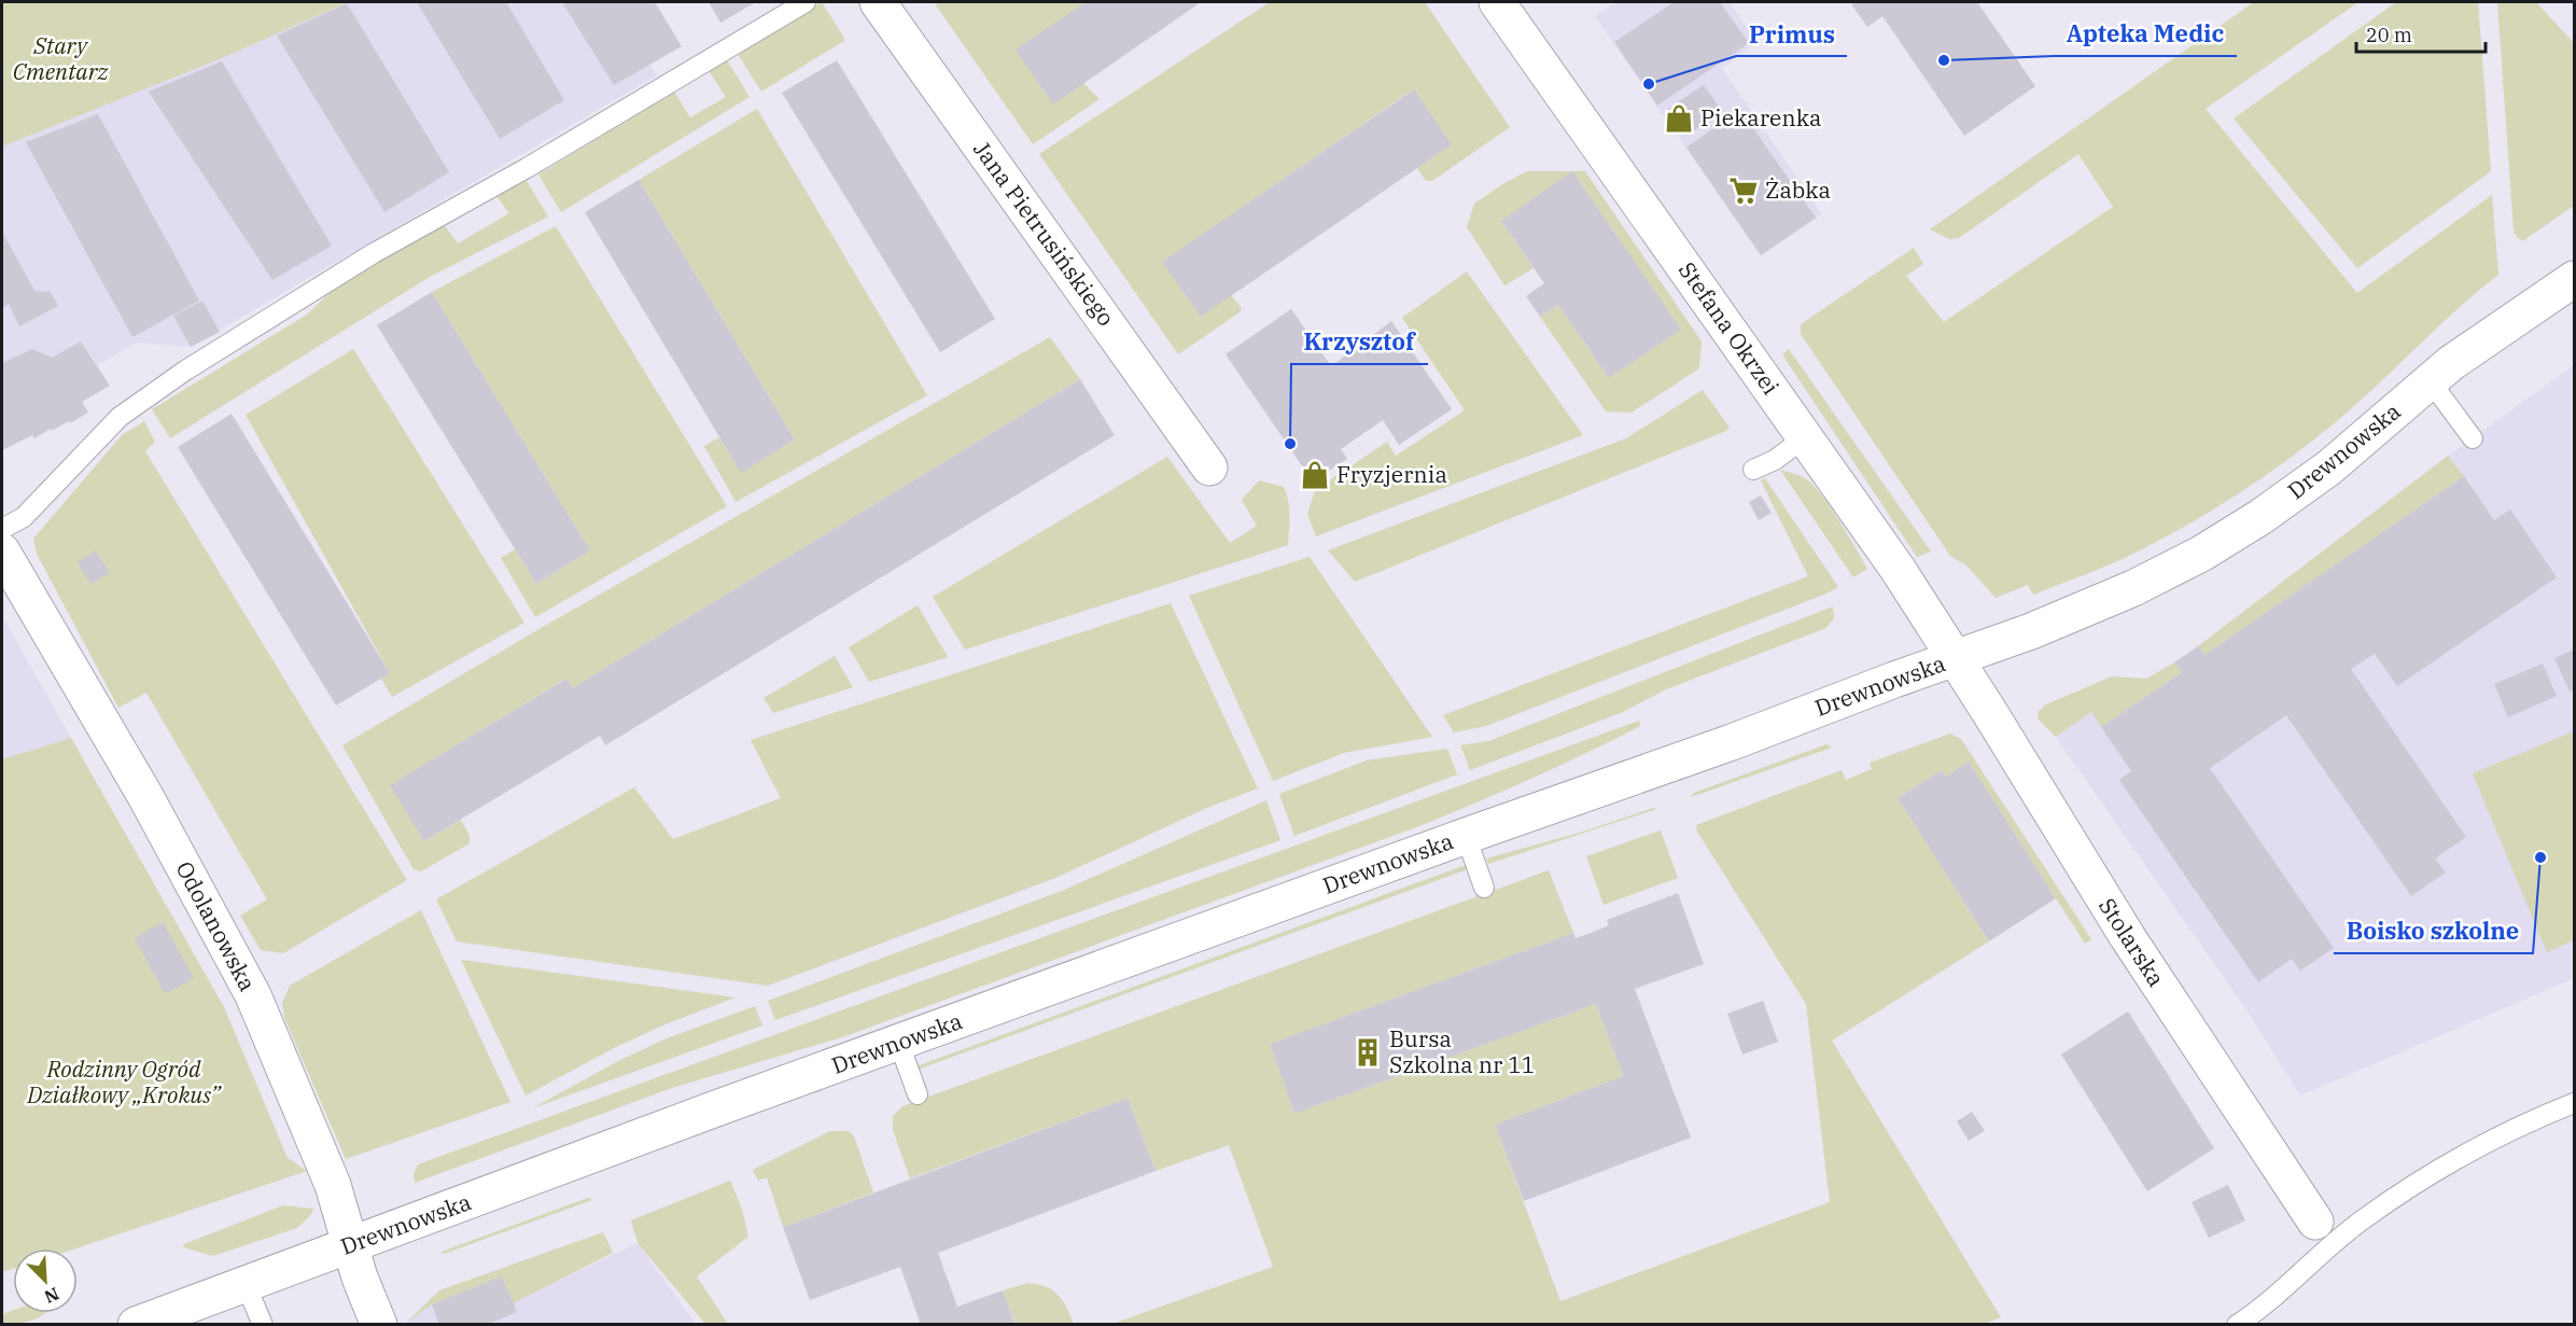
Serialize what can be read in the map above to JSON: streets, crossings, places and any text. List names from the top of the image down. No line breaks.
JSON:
{"streets":{"street":["Jana Pietrusińskiego","Stefana Okrzei","Drewnowska","Odolanowska","Stolarska"]},"crossings":[["Stefana Okrzei","Drewnowska"],["Stefana Okrzei","Stolarska"],["Drewnowska","Odolanowska"],["Drewnowska","Stolarska"]],"parks":["Stary Cmentarz","Rodzinny Ogród Działkowy „Krokus”"],"places":{"other":["Apteka Medic","Primus","Krzysztof","Boisko szkolne"],"shop":["Piekarenka","Fryzjernia"],"supermarket":["Żabka"],"building":["Bursa Szkolna nr 11"]},"scale_bar":"20 m","north":"bottom right"}
